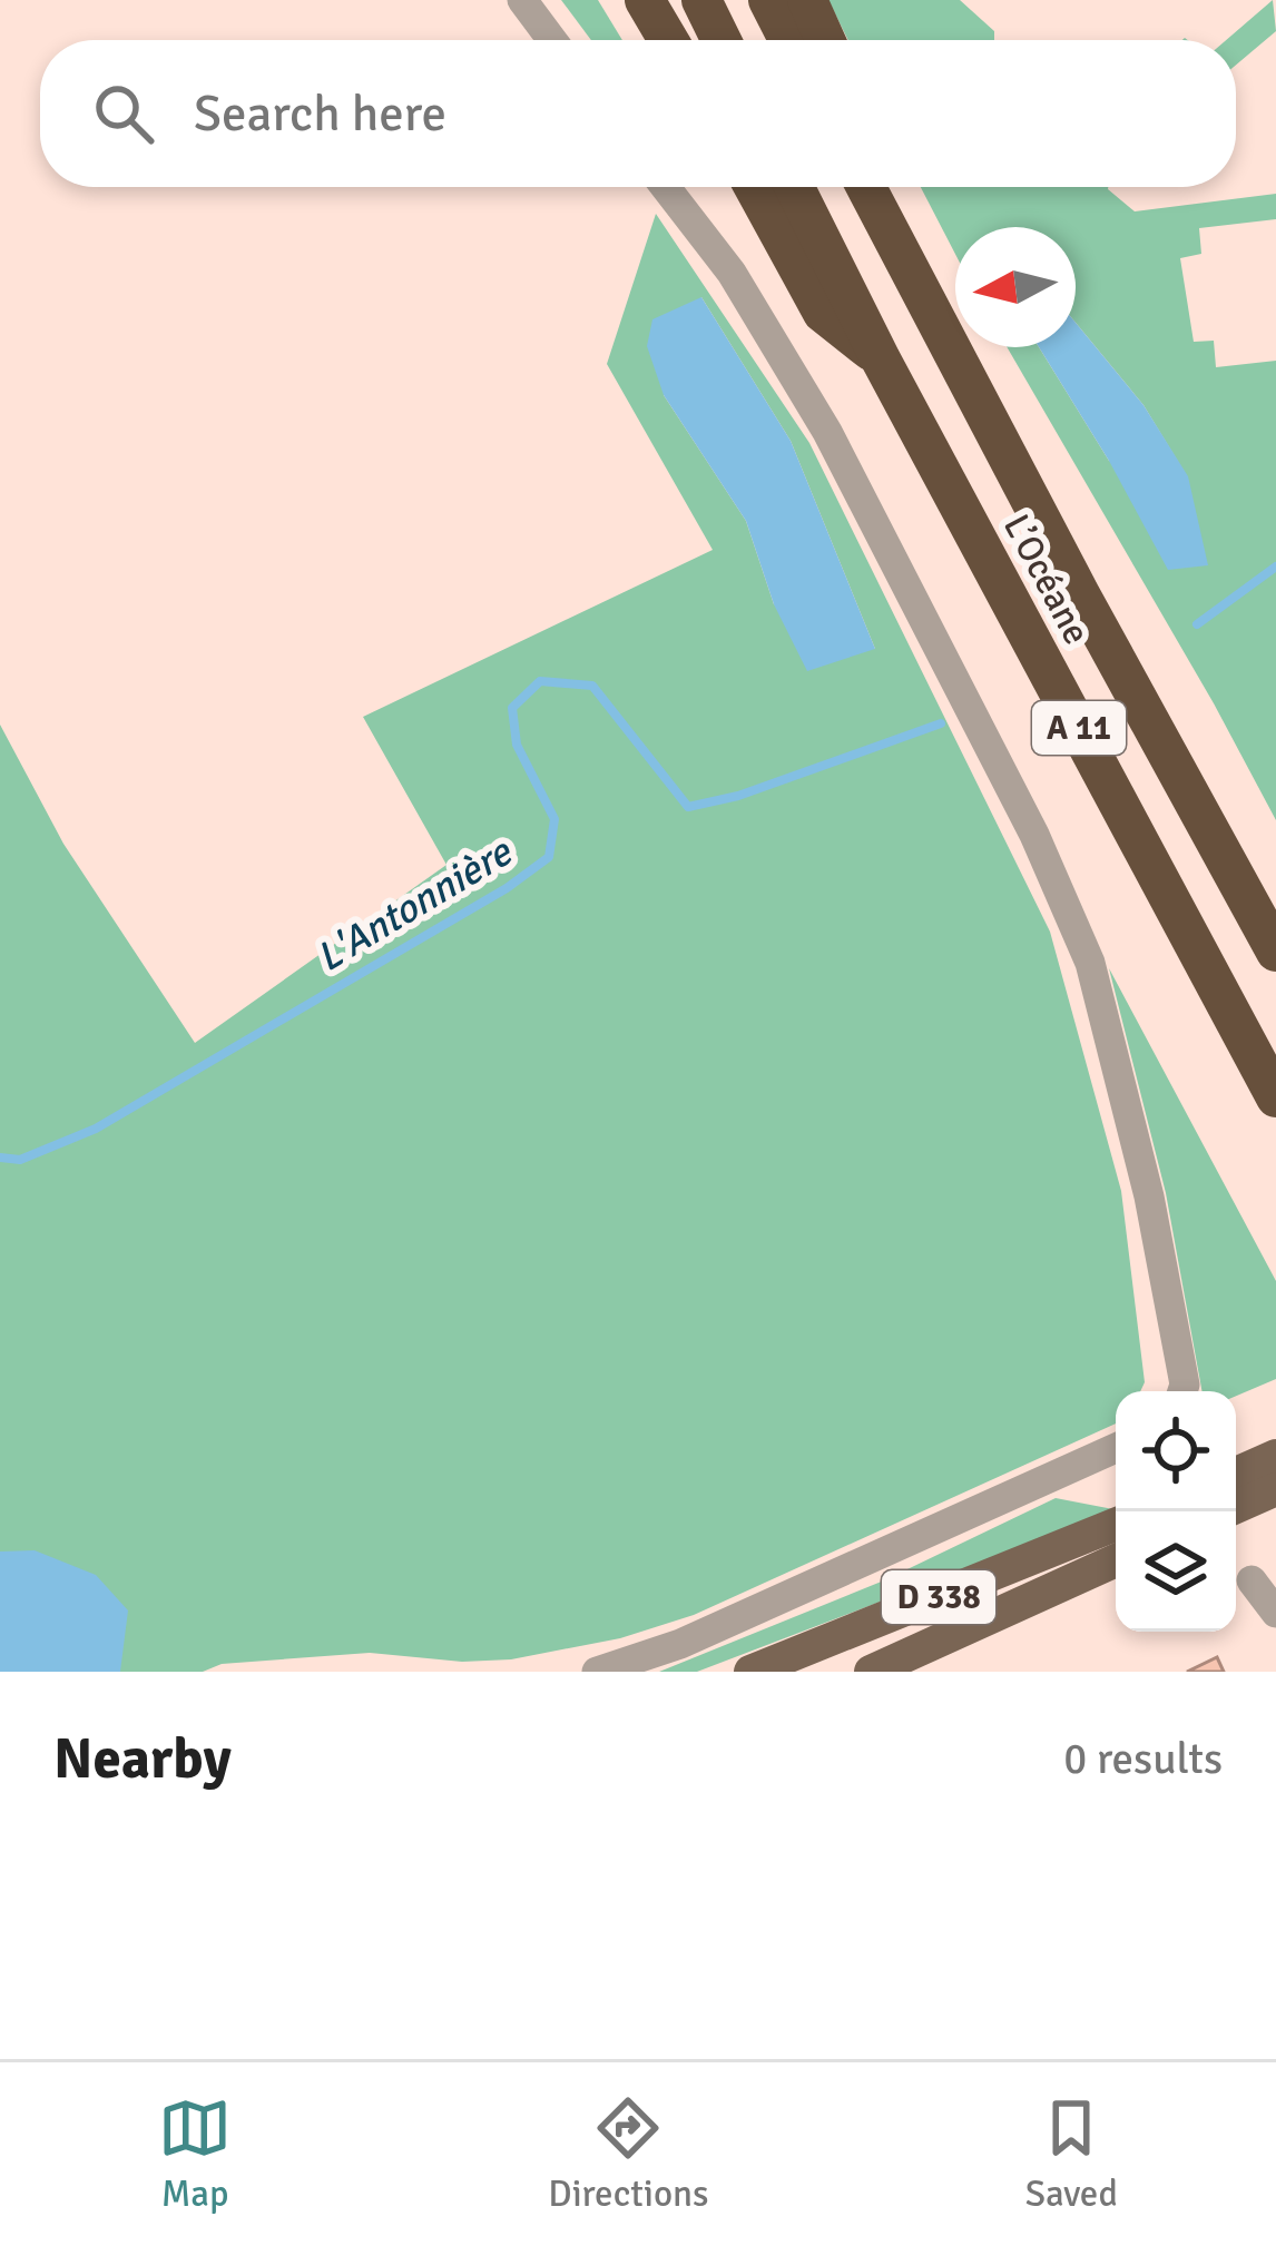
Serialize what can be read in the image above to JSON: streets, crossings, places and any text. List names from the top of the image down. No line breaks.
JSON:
{"streets":{"highway":["L’Océane","A 11"],"main road":["D 338"]},"water":["L'Antonnière"],"north":"left","page":{"search":"Search here","heading":["Nearby","0 results"],"nav":["Map","Directions","Saved"]}}
